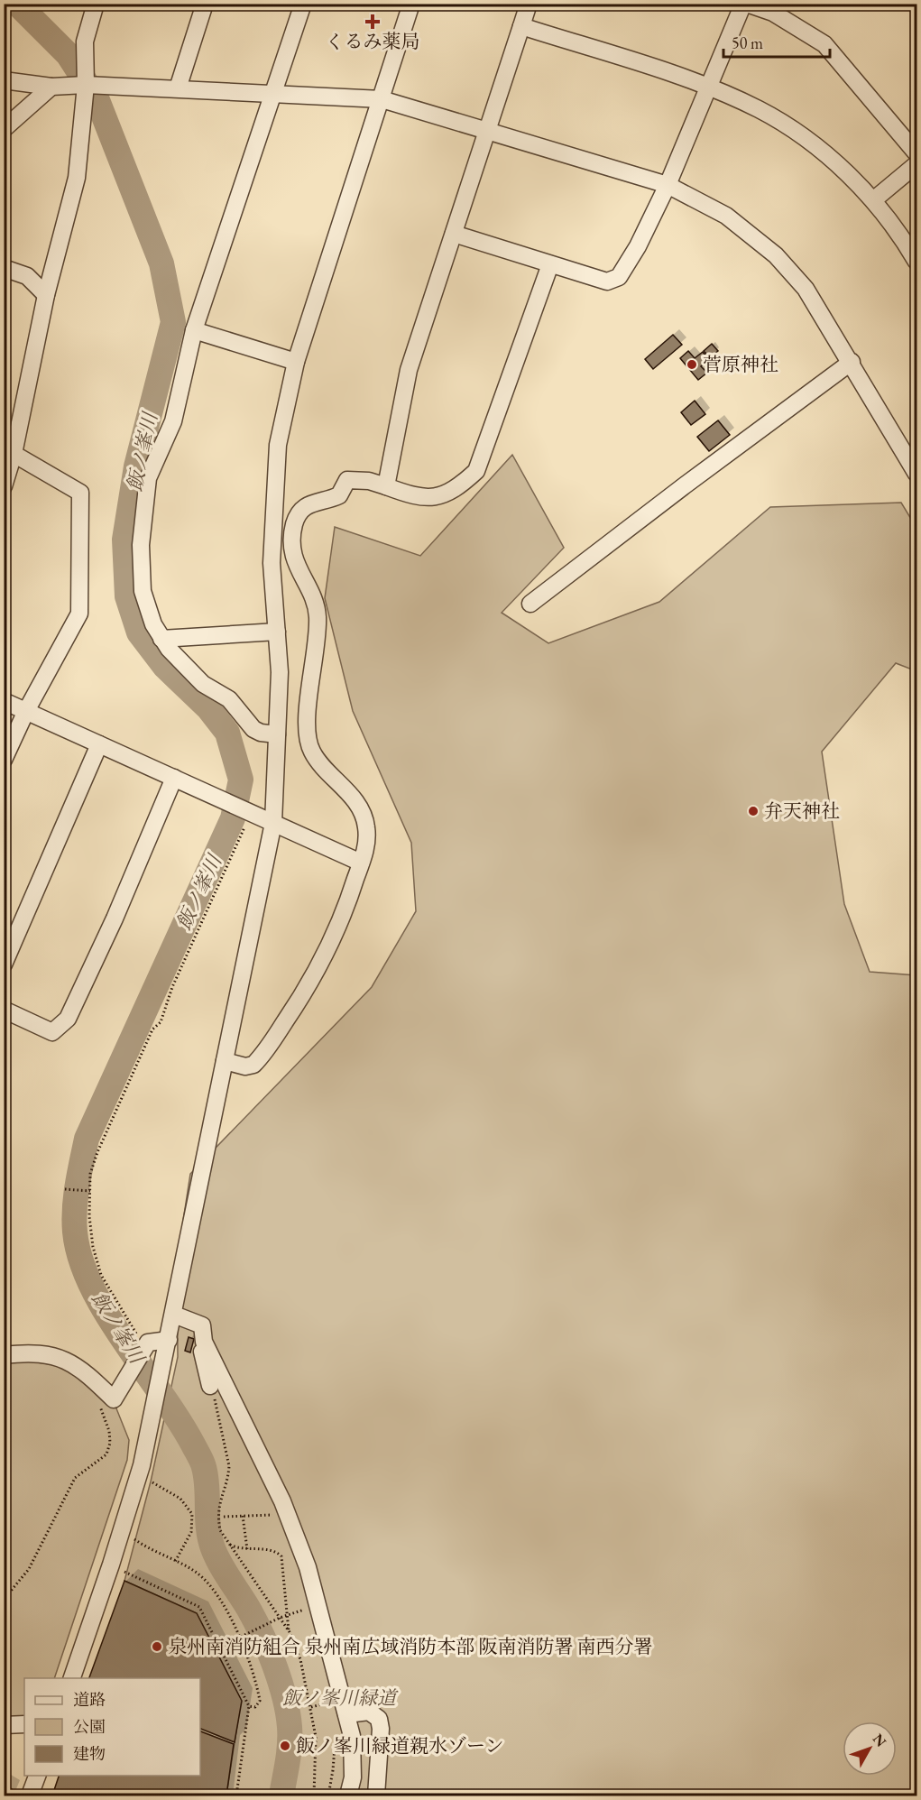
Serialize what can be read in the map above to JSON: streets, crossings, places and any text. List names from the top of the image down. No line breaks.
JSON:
{"water":["飯ノ峯川"],"parks":["飯ノ峯川緑道"],"places":{"health":["くるみ薬局"],"other":["菅原神社","弁天神社","泉州南消防組合 泉州南広域消防本部 阪南消防署 南西分署","飯ノ峯川緑道親水ゾーン"]},"legend":["道路","公園","建物"],"scale_bar":"50 m","north":"top right"}
